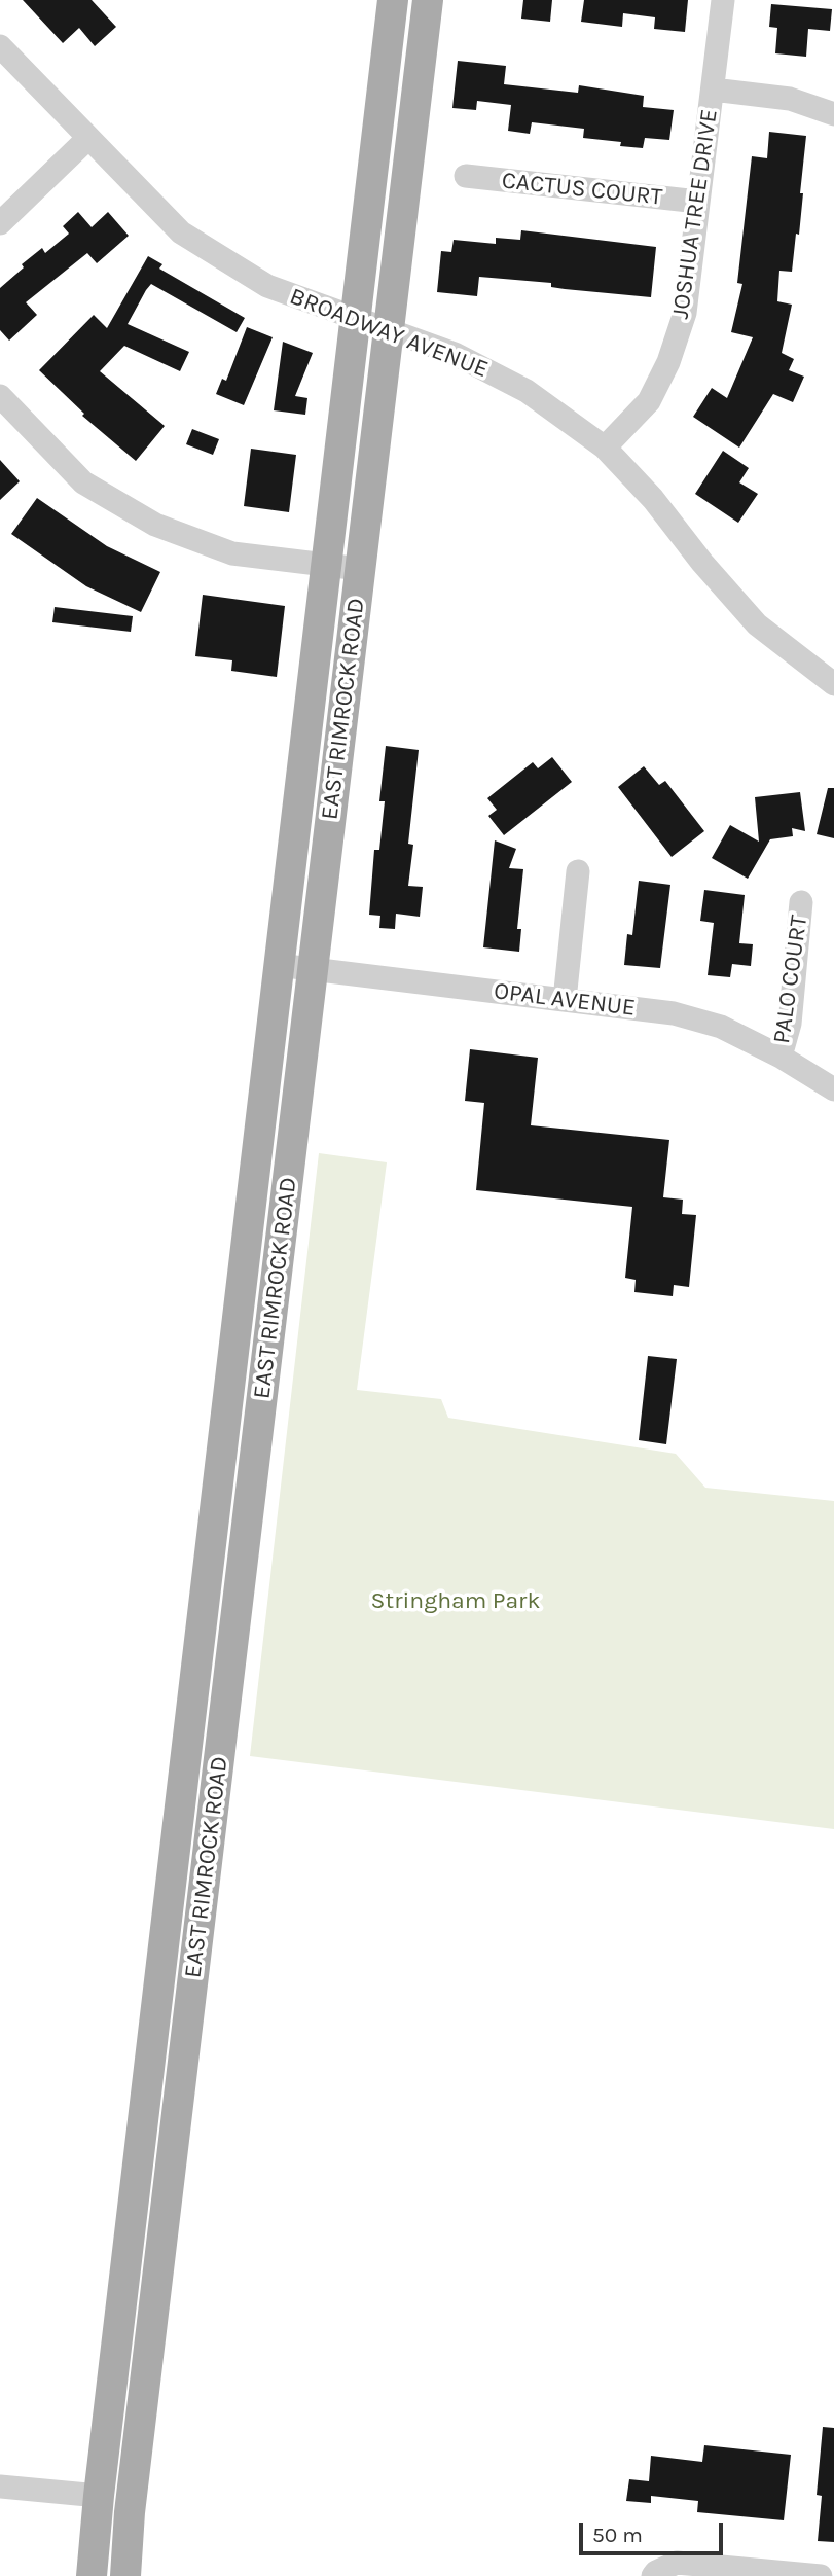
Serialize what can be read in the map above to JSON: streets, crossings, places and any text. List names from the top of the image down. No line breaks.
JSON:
{"streets":{"main road":["EAST RIMROCK ROAD"],"street":["CACTUS COURT","JOSHUA TREE DRIVE","BROADWAY AVENUE","PALO COURT","OPAL AVENUE"]},"crossings":[["CACTUS COURT","JOSHUA TREE DRIVE"],["JOSHUA TREE DRIVE","BROADWAY AVENUE"],["BROADWAY AVENUE","EAST RIMROCK ROAD"],["EAST RIMROCK ROAD","OPAL AVENUE"],["PALO COURT","OPAL AVENUE"]],"parks":["Stringham Park"],"scale_bar":"50 m"}
